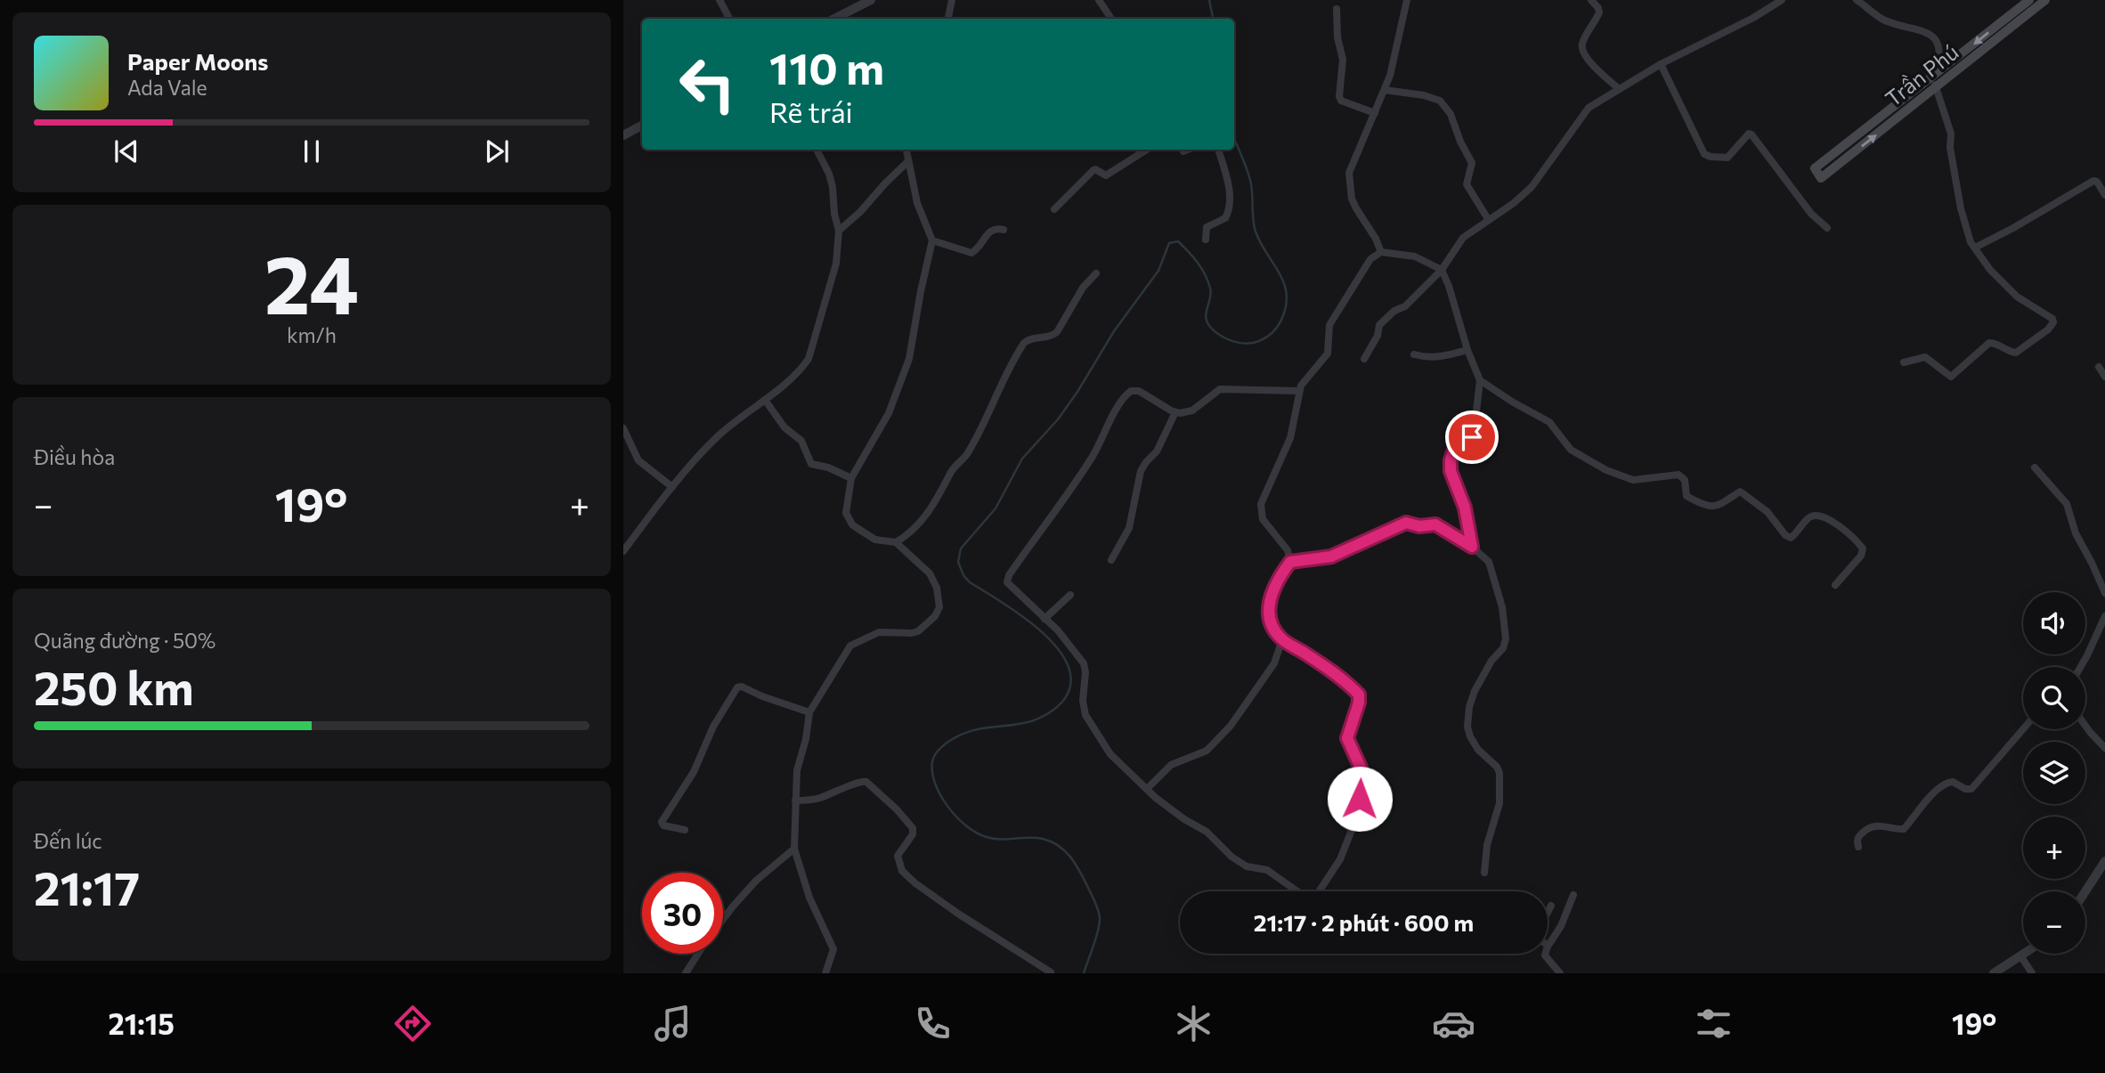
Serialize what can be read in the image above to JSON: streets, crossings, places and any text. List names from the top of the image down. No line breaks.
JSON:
{"streets":{"main road":["Trần Phú"]},"page":{"turn":["110 m","Rẽ trái"],"song":["Paper Moons","Ada Vale"],"tile":[["24","km/h"],"Điều hòa",["Quãng đường · 50%","250 km"],["Đến lúc","21:17"]],"heat":["−","19°","+"],"map_buttons":["+","−"],"limit":"30","trip":"21:17 · 2 phút · 600 m","tabs":["21:15","19°"]}}
